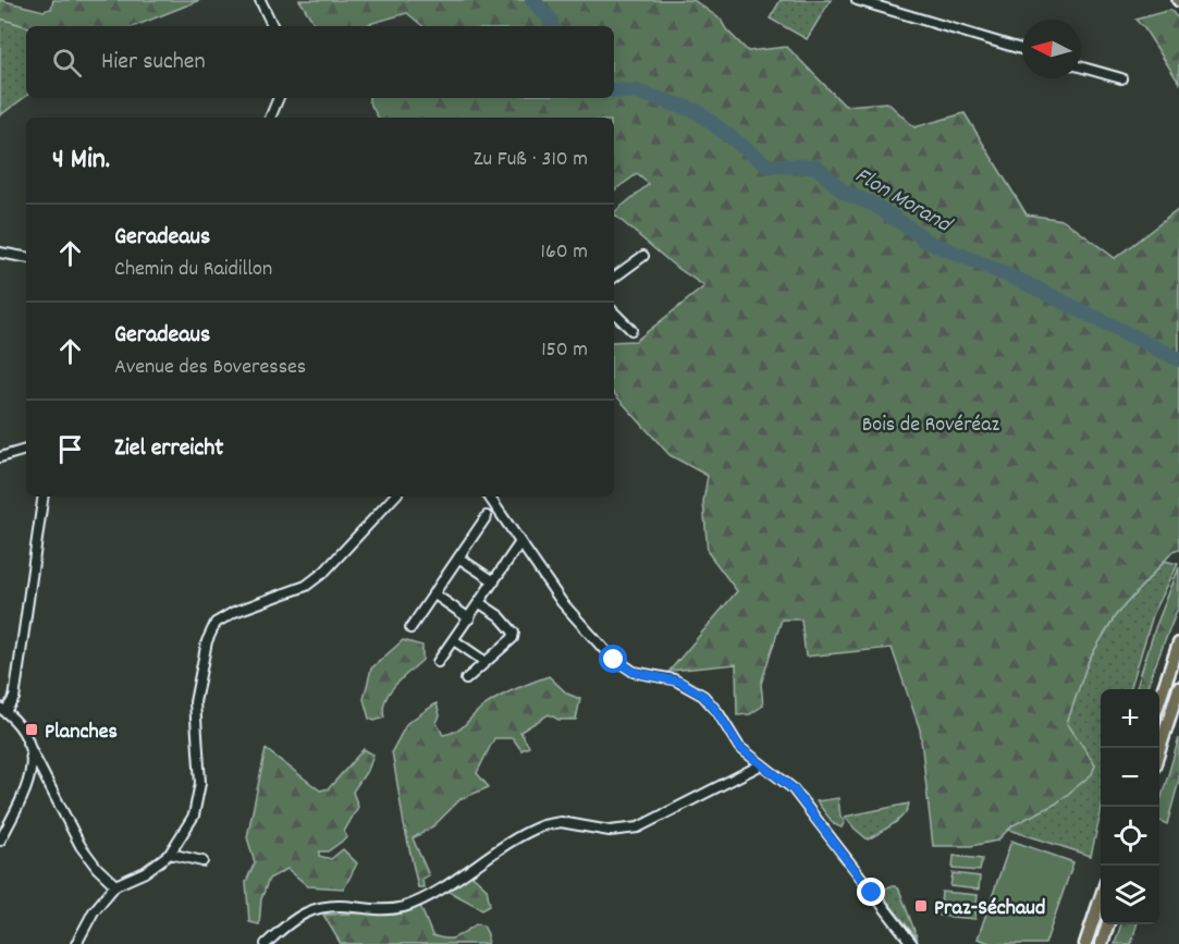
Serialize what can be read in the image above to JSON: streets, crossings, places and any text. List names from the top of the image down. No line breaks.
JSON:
{"water":["Flon Morand"],"parks":["Bois de Rovéréaz"],"places":{"transit":["Planches","Praz-Séchaud"]},"north":"left","page":{"search":"Hier suchen","heading":["4 Min.","Zu Fuß · 310 m"],"list":[["Geradeaus","Chemin du Raidillon","160 m"],["Geradeaus","Avenue des Boveresses","150 m"],"Ziel erreicht"],"map_buttons":["+","−"]}}
